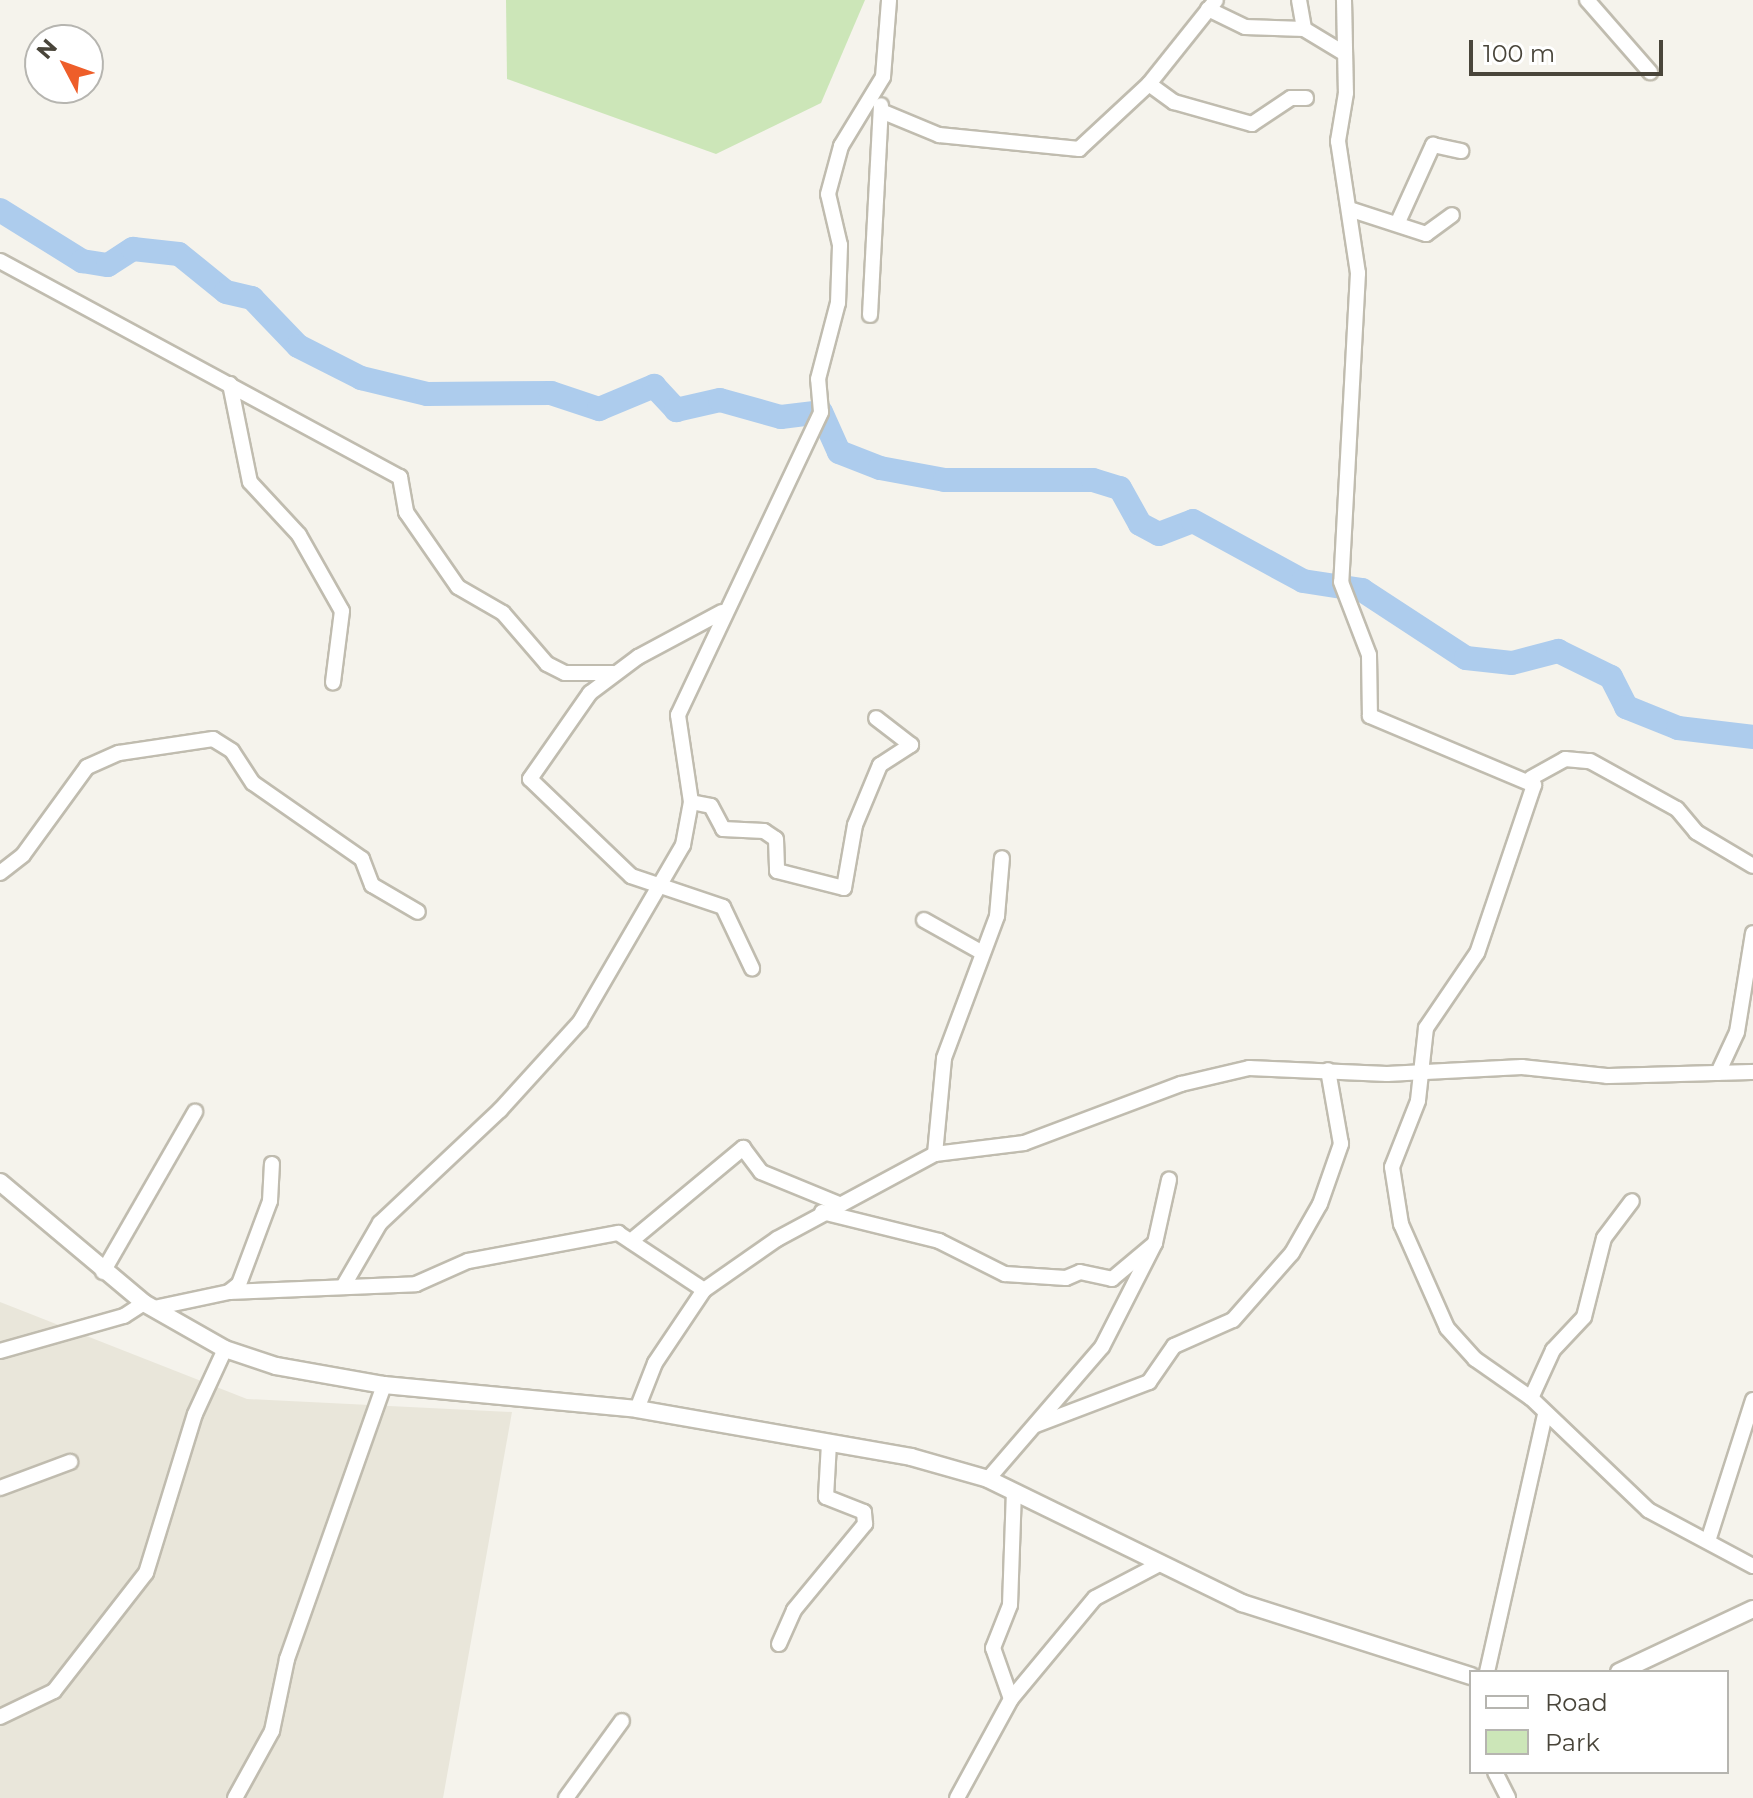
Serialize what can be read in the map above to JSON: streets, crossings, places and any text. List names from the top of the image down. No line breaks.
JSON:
{"legend":["Road","Park"],"scale_bar":"100 m","north":"top left"}
